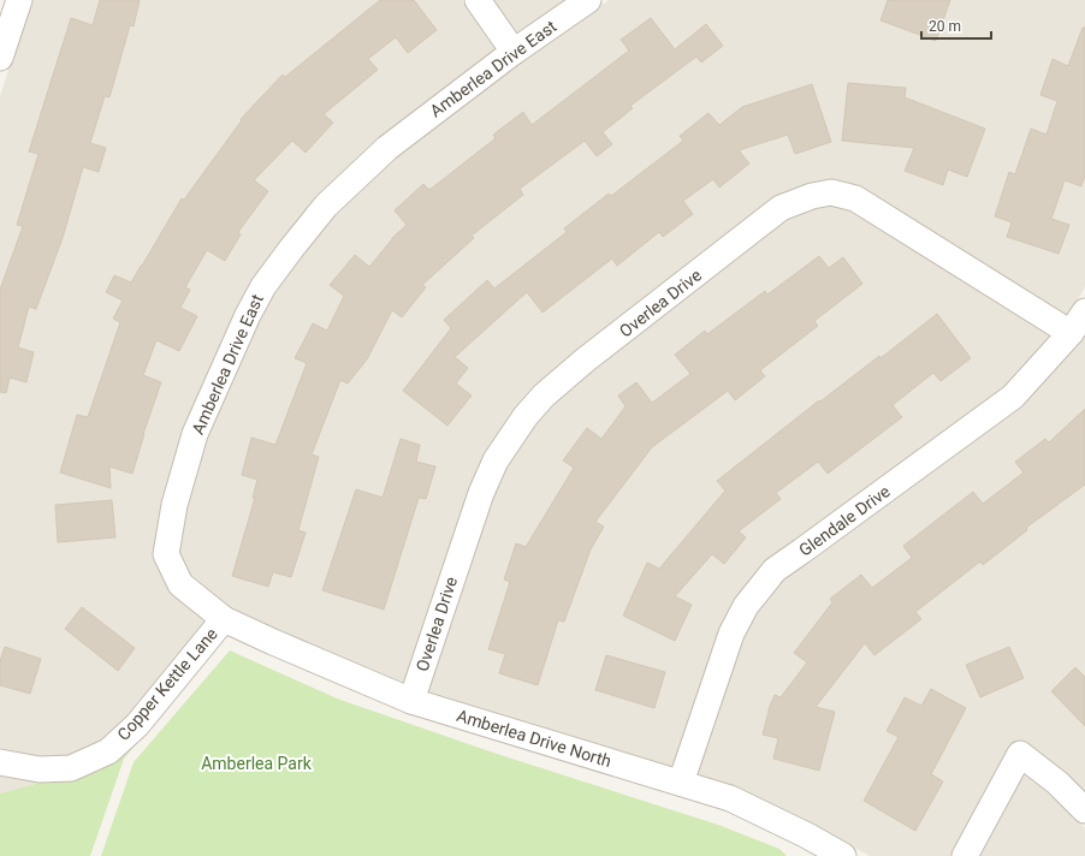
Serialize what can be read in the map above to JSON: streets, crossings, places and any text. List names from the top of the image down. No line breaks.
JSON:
{"streets":{"street":["Amberlea Drive East","Overlea Drive","Glendale Drive","Copper Kettle Lane","Amberlea Drive North"]},"crossings":[["Amberlea Drive East","Copper Kettle Lane"],["Amberlea Drive East","Amberlea Drive North"],["Overlea Drive","Glendale Drive"],["Overlea Drive","Amberlea Drive North"],["Glendale Drive","Amberlea Drive North"],["Copper Kettle Lane","Amberlea Drive North"]],"parks":["Amberlea Park"],"scale_bar":"20 m"}
